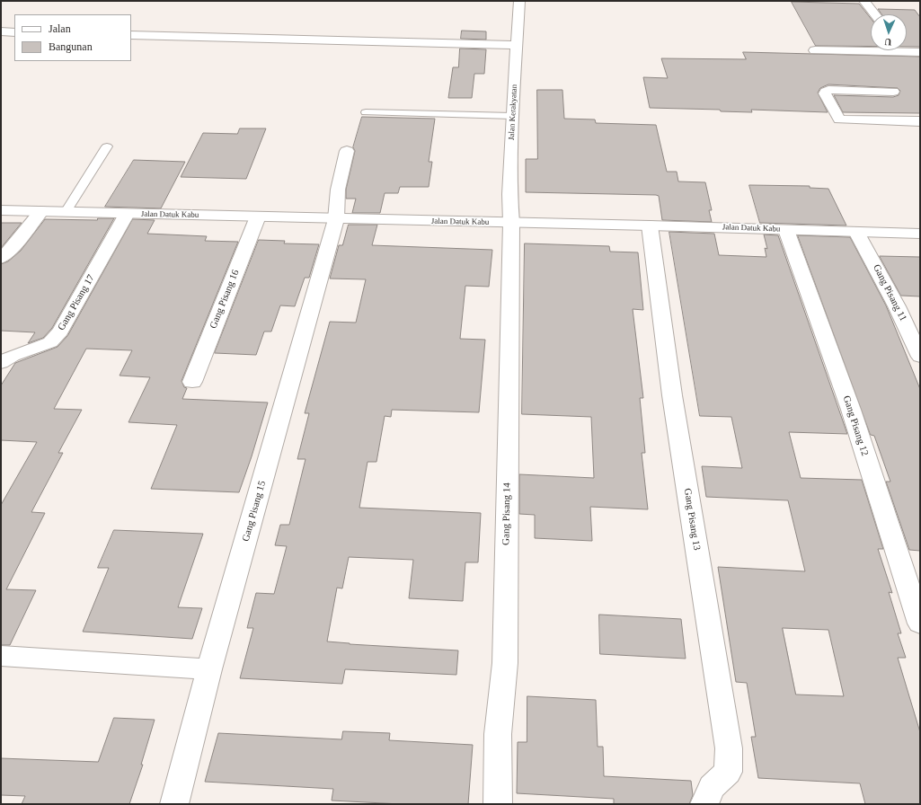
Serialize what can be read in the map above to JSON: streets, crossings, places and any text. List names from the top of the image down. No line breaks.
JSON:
{"streets":{"street":["Jalan Kerakyatan","Jalan Datuk Kabu","Gang Pisang 11","Gang Pisang 16","Gang Pisang 17","Gang Pisang 12","Gang Pisang 15","Gang Pisang 14","Gang Pisang 13"]},"crossings":[["Jalan Kerakyatan","Jalan Datuk Kabu"],["Jalan Kerakyatan","Gang Pisang 14"],["Jalan Datuk Kabu","Gang Pisang 11"],["Jalan Datuk Kabu","Gang Pisang 16"],["Jalan Datuk Kabu","Gang Pisang 17"],["Jalan Datuk Kabu","Gang Pisang 12"],["Jalan Datuk Kabu","Gang Pisang 15"],["Jalan Datuk Kabu","Gang Pisang 14"],["Jalan Datuk Kabu","Gang Pisang 13"]],"legend":["Jalan","Bangunan"],"north":"bottom"}
